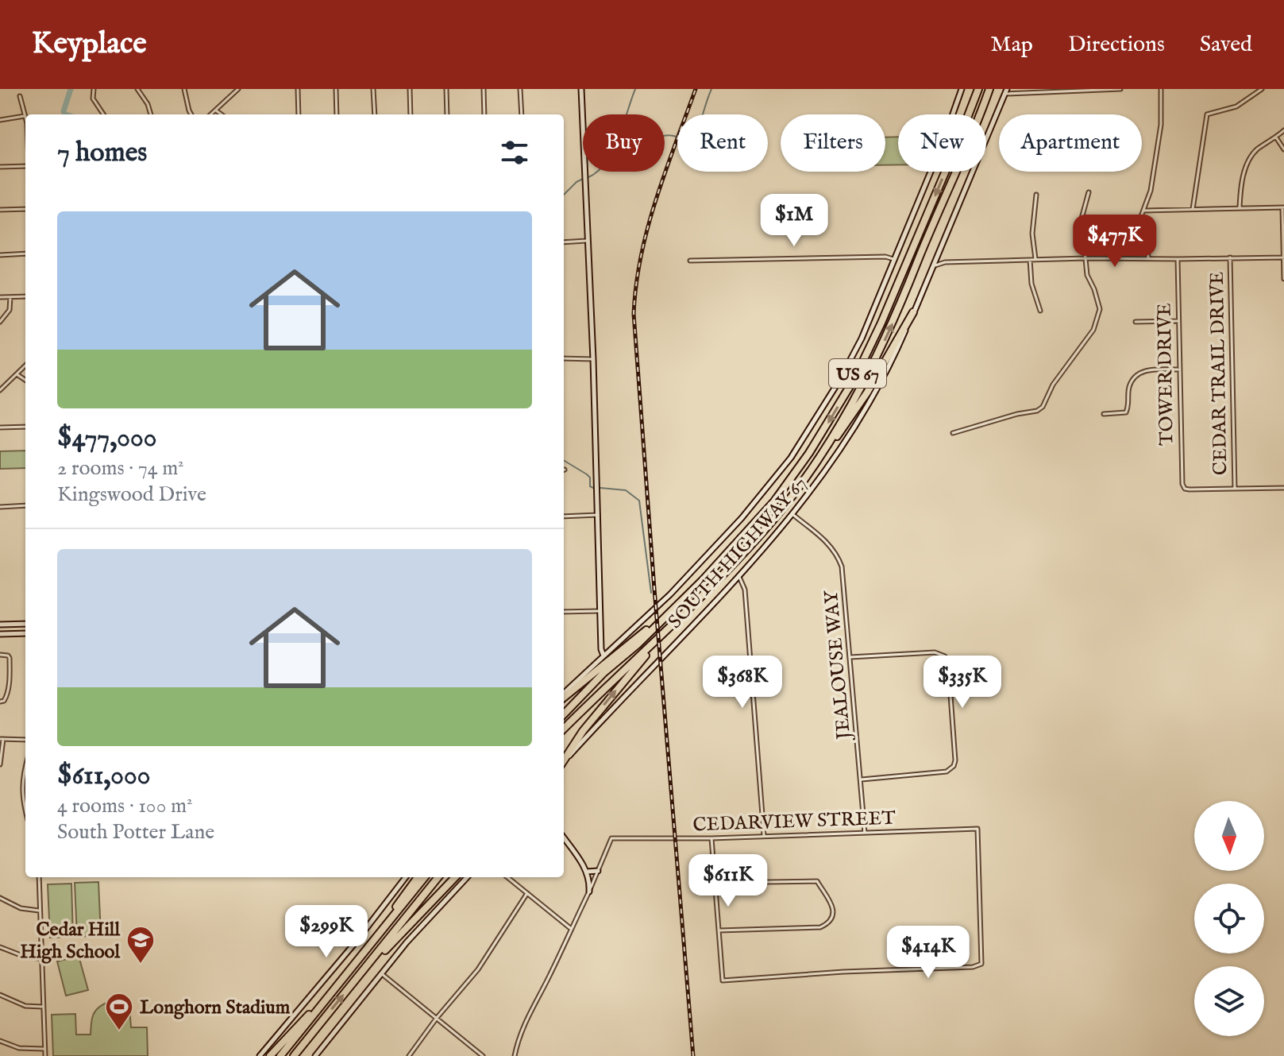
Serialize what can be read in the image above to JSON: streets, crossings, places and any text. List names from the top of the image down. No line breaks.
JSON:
{"streets":{"highway":["US 67"],"main road":["SOUTH HIGHWAY 67"],"street":["CEDAR TRAIL DRIVE","TOWER DRIVE","JEALOUSE WAY","CEDARVIEW STREET"]},"crossings":[["CEDAR TRAIL DRIVE","TOWER DRIVE"],["SOUTH HIGHWAY 67","JEALOUSE WAY"],["JEALOUSE WAY","CEDARVIEW STREET"]],"places":{"school or university":["Cedar Hill High School"],"sports":["Longhorn Stadium"]},"north":"bottom","page":{"header":"Keyplace","nav":["Map","Directions","Saved"],"chip":["Buy","Rent","Filters","New","Apartment"],"heading":"7 homes","list":[{"name":"$477,000","note":"2 rooms · 74 m² · Kingswood Drive"},{"name":"$611,000","note":"4 rooms · 100 m² · South Potter Lane"}],"price":["$1M","$477K","$368K","$335K","$611K","$299K","$414K"]}}
